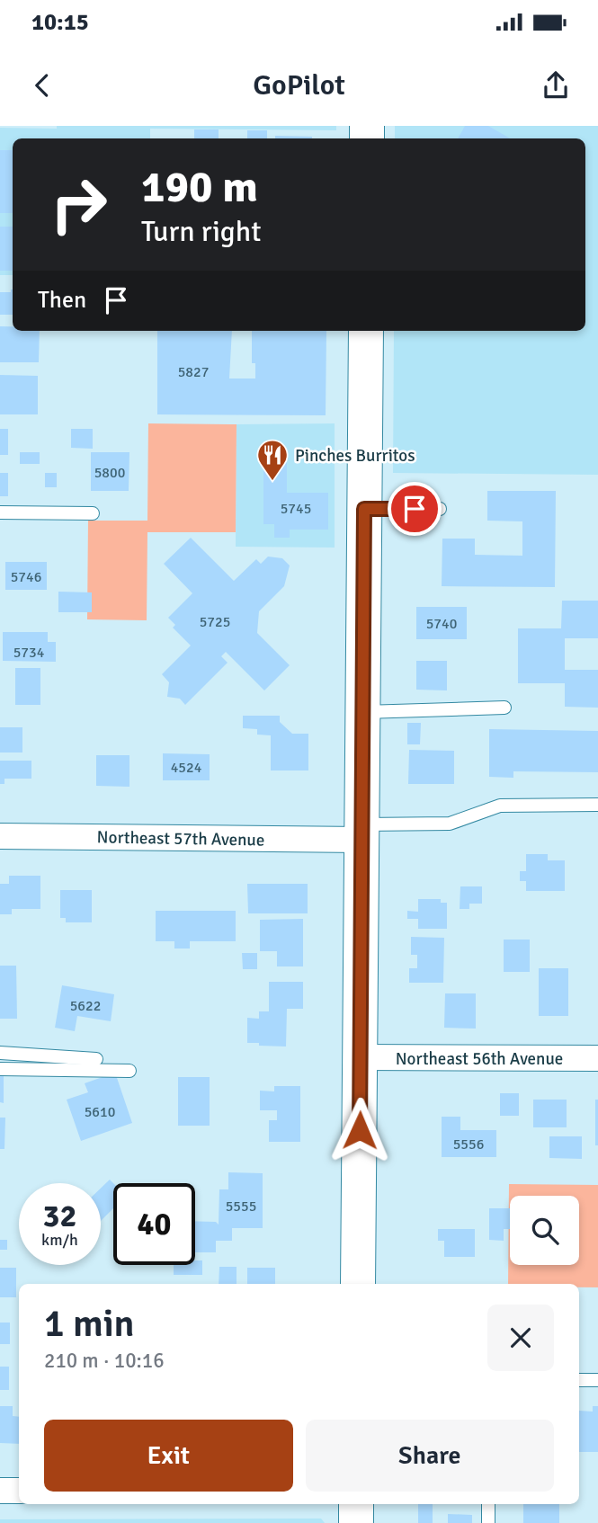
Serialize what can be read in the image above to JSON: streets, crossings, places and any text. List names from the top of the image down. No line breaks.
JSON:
{"streets":{"street":["Northeast 57th Avenue","Northeast 56th Avenue"]},"places":{"restaurant":["Pinches Burritos"]},"house_numbers":["5827","5800","5745","5746","5725","5740","5734","4524","5622","5610","5556","5555"],"page":{"status":"10:15","header":"GoPilot","turn":["190 m","Turn right"],"then":"Then","speed":"32 km/h","limit":"40","heading":["1 min","210 m · 10:16"],"buttons":["Exit","Share"]}}
